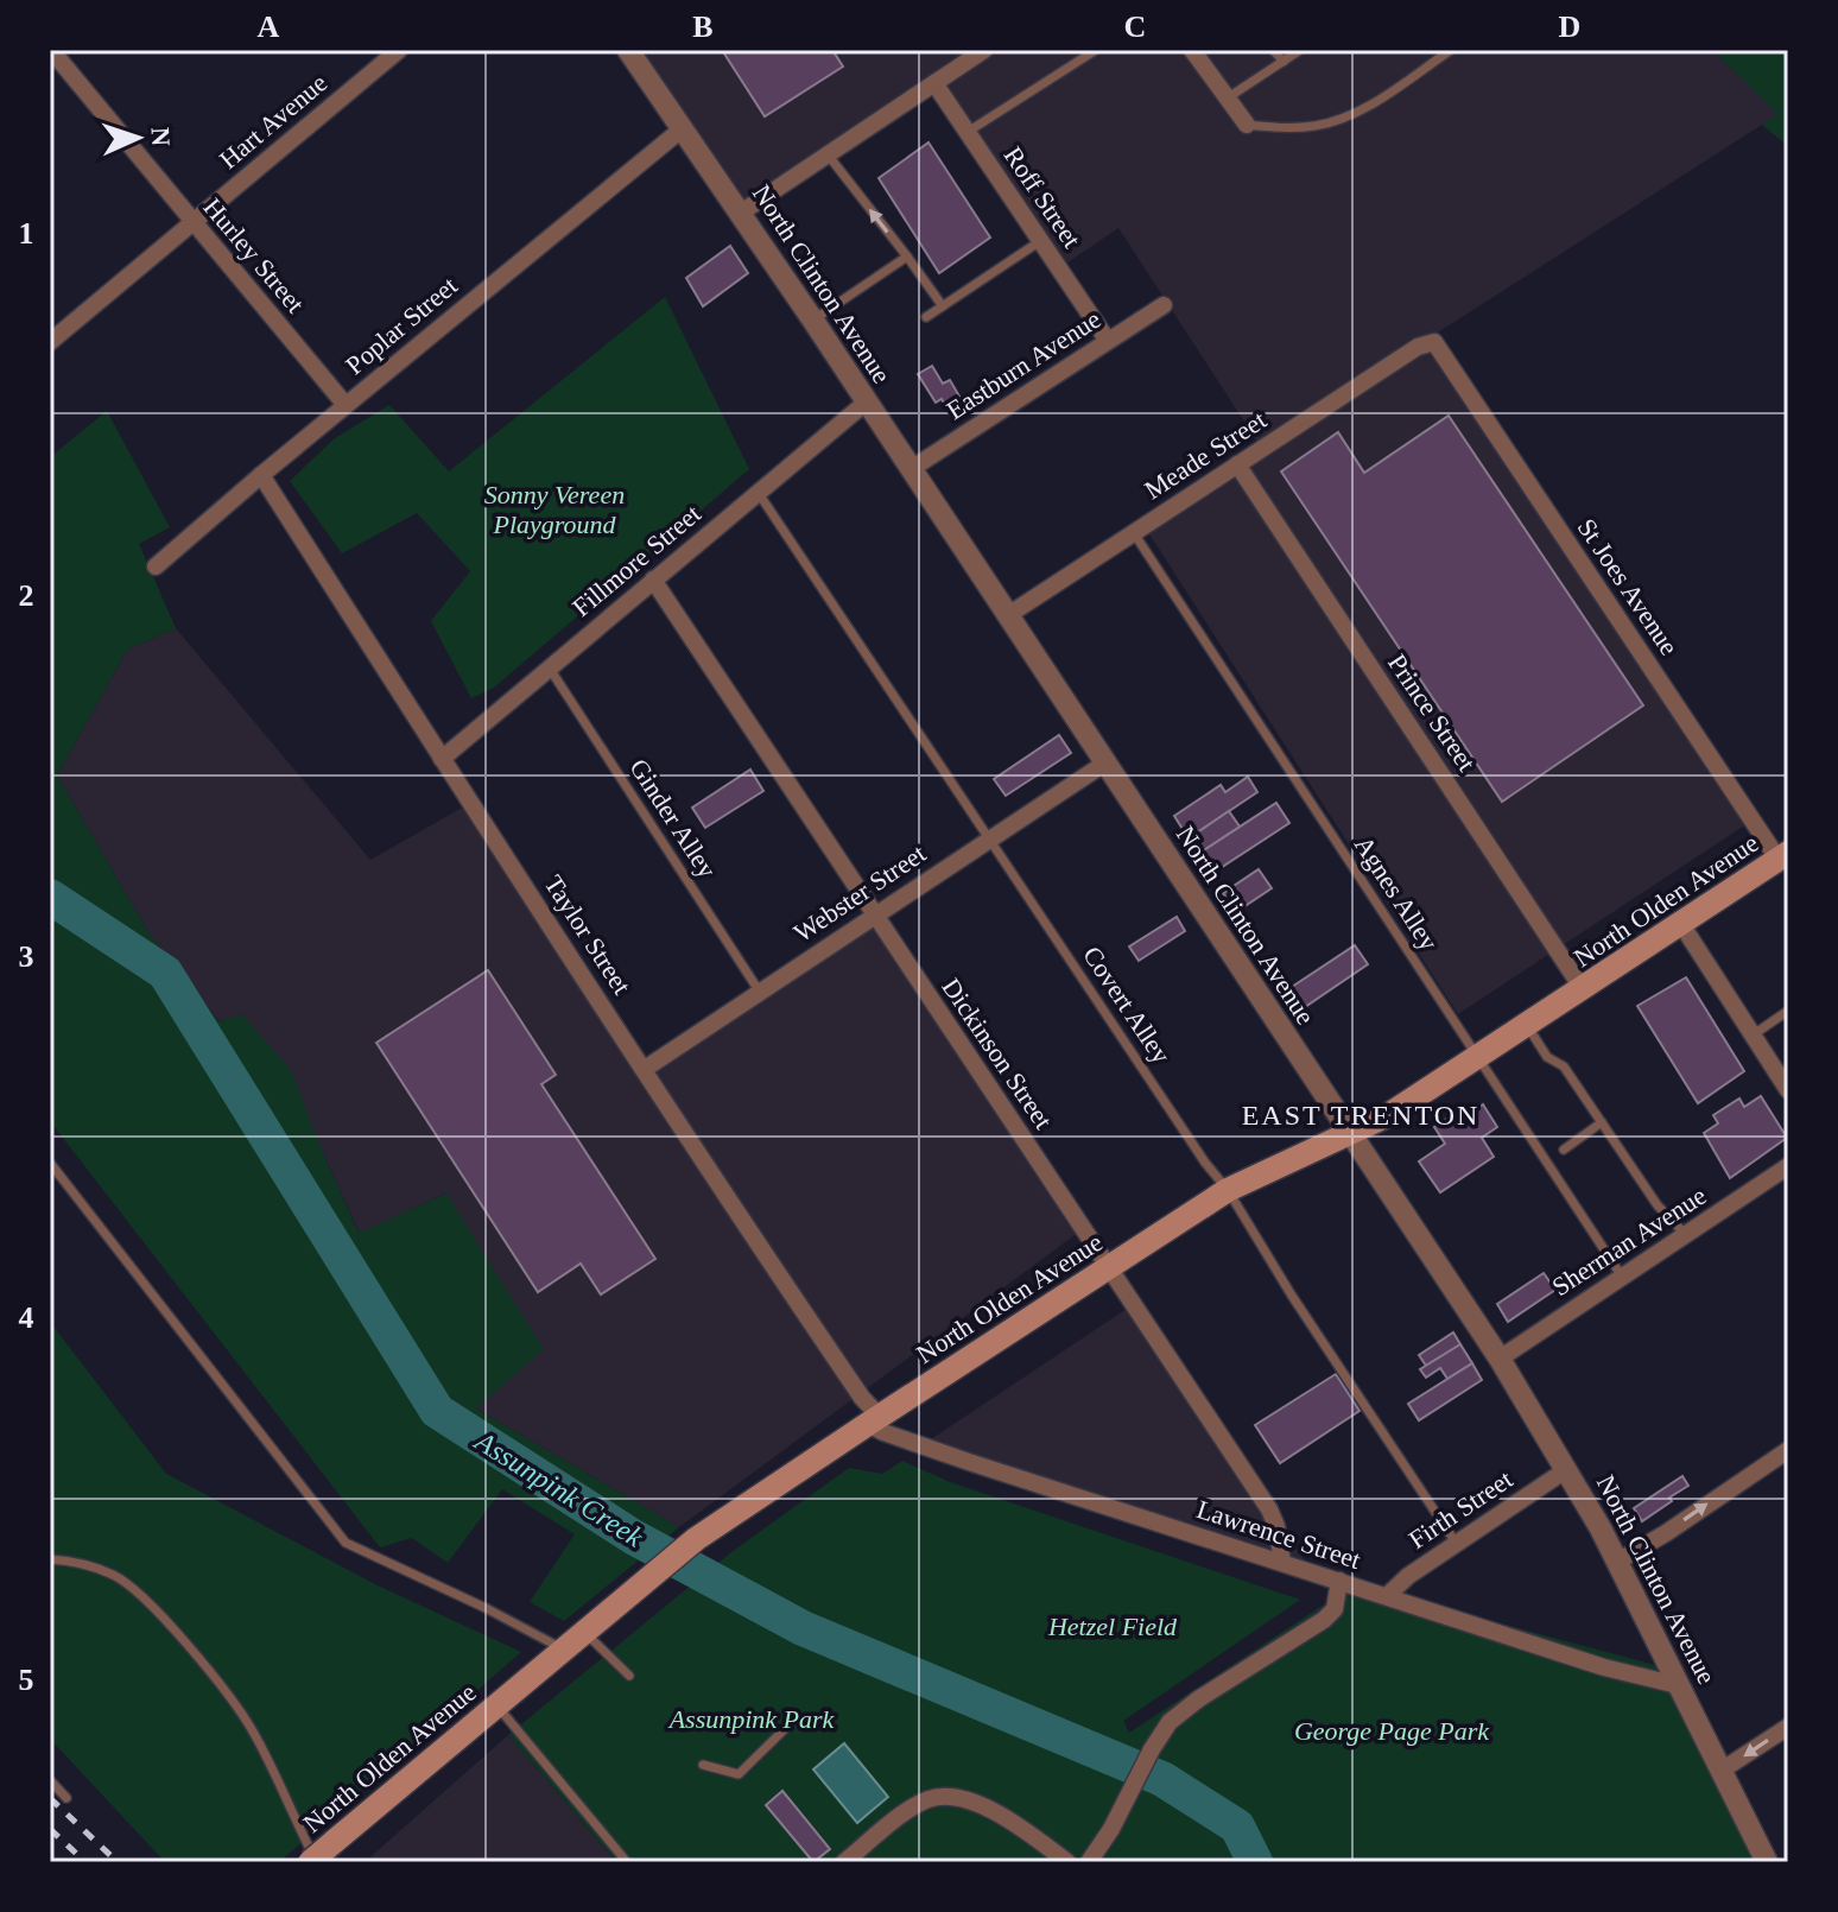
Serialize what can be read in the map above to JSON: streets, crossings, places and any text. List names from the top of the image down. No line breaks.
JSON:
{"streets":{"main road":["North Olden Avenue"],"street":["Hart Avenue","Roff Street","Hurley Street","North Clinton Avenue","Poplar Street","Eastburn Avenue","Meade Street","Fillmore Street","St Joes Avenue","Prince Street","Webster Street","Taylor Street","Dickinson Street","Sherman Avenue","Firth Street","Lawrence Street"],"lane":["Ginder Alley","Agnes Alley","Covert Alley"]},"crossings":[["Hart Avenue","Hurley Street"],["Roff Street","Eastburn Avenue"],["Hurley Street","Poplar Street"],["North Clinton Avenue","Poplar Street"],["North Clinton Avenue","Eastburn Avenue"],["North Clinton Avenue","Meade Street"],["North Clinton Avenue","Fillmore Street"],["North Clinton Avenue","Webster Street"],["North Clinton Avenue","North Olden Avenue"],["North Clinton Avenue","Sherman Avenue"],["North Clinton Avenue","Firth Street"],["North Clinton Avenue","Lawrence Street"],["Poplar Street","Taylor Street"],["Meade Street","St Joes Avenue"],["Meade Street","Prince Street"],["Meade Street","Agnes Alley"],["Fillmore Street","Ginder Alley"],["Fillmore Street","Taylor Street"],["Fillmore Street","Covert Alley"],["Fillmore Street","Dickinson Street"],["St Joes Avenue","North Olden Avenue"],["Prince Street","North Olden Avenue"],["Ginder Alley","Webster Street"],["Webster Street","Taylor Street"],["Webster Street","Covert Alley"],["Webster Street","Dickinson Street"],["Agnes Alley","North Olden Avenue"],["Agnes Alley","Sherman Avenue"],["North Olden Avenue","Taylor Street"],["North Olden Avenue","Covert Alley"],["North Olden Avenue","Dickinson Street"],["North Olden Avenue","Lawrence Street"],["Taylor Street","Lawrence Street"],["Covert Alley","Firth Street"],["Dickinson Street","Lawrence Street"],["Firth Street","Lawrence Street"]],"districts":["EAST TRENTON"],"water":["Assunpink Creek"],"parks":["Sonny Vereen Playground","Hetzel Field","Assunpink Park","George Page Park"],"north":"right","grid":{"columns":["A","B","C","D"],"rows":["1","2","3","4","5"]}}
